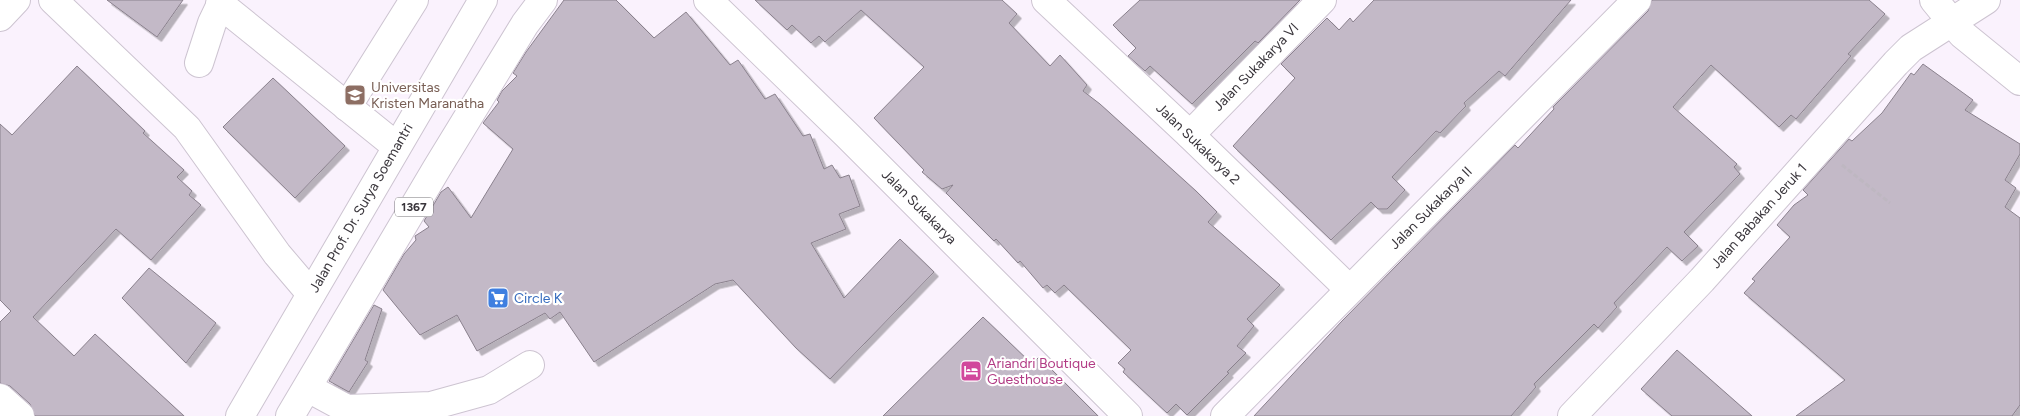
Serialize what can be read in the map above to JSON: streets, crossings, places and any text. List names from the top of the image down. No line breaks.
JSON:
{"streets":{"street":["Jalan Sukakarya VI","Jalan Sukakarya 2","1367","Jalan Sukakarya","Jalan Prof. Dr. Surya Soemantri","Jalan Sukakarya II","Jalan Babakan Jeruk 1"]},"crossings":[["Jalan Sukakarya VI","Jalan Sukakarya 2"],["Jalan Sukakarya 2","Jalan Sukakarya II"]],"places":{"school or university":["Universitas Kristen Maranatha"],"supermarket":["Circle K"],"hotel":["Ariandri Boutique Guesthouse"]}}
